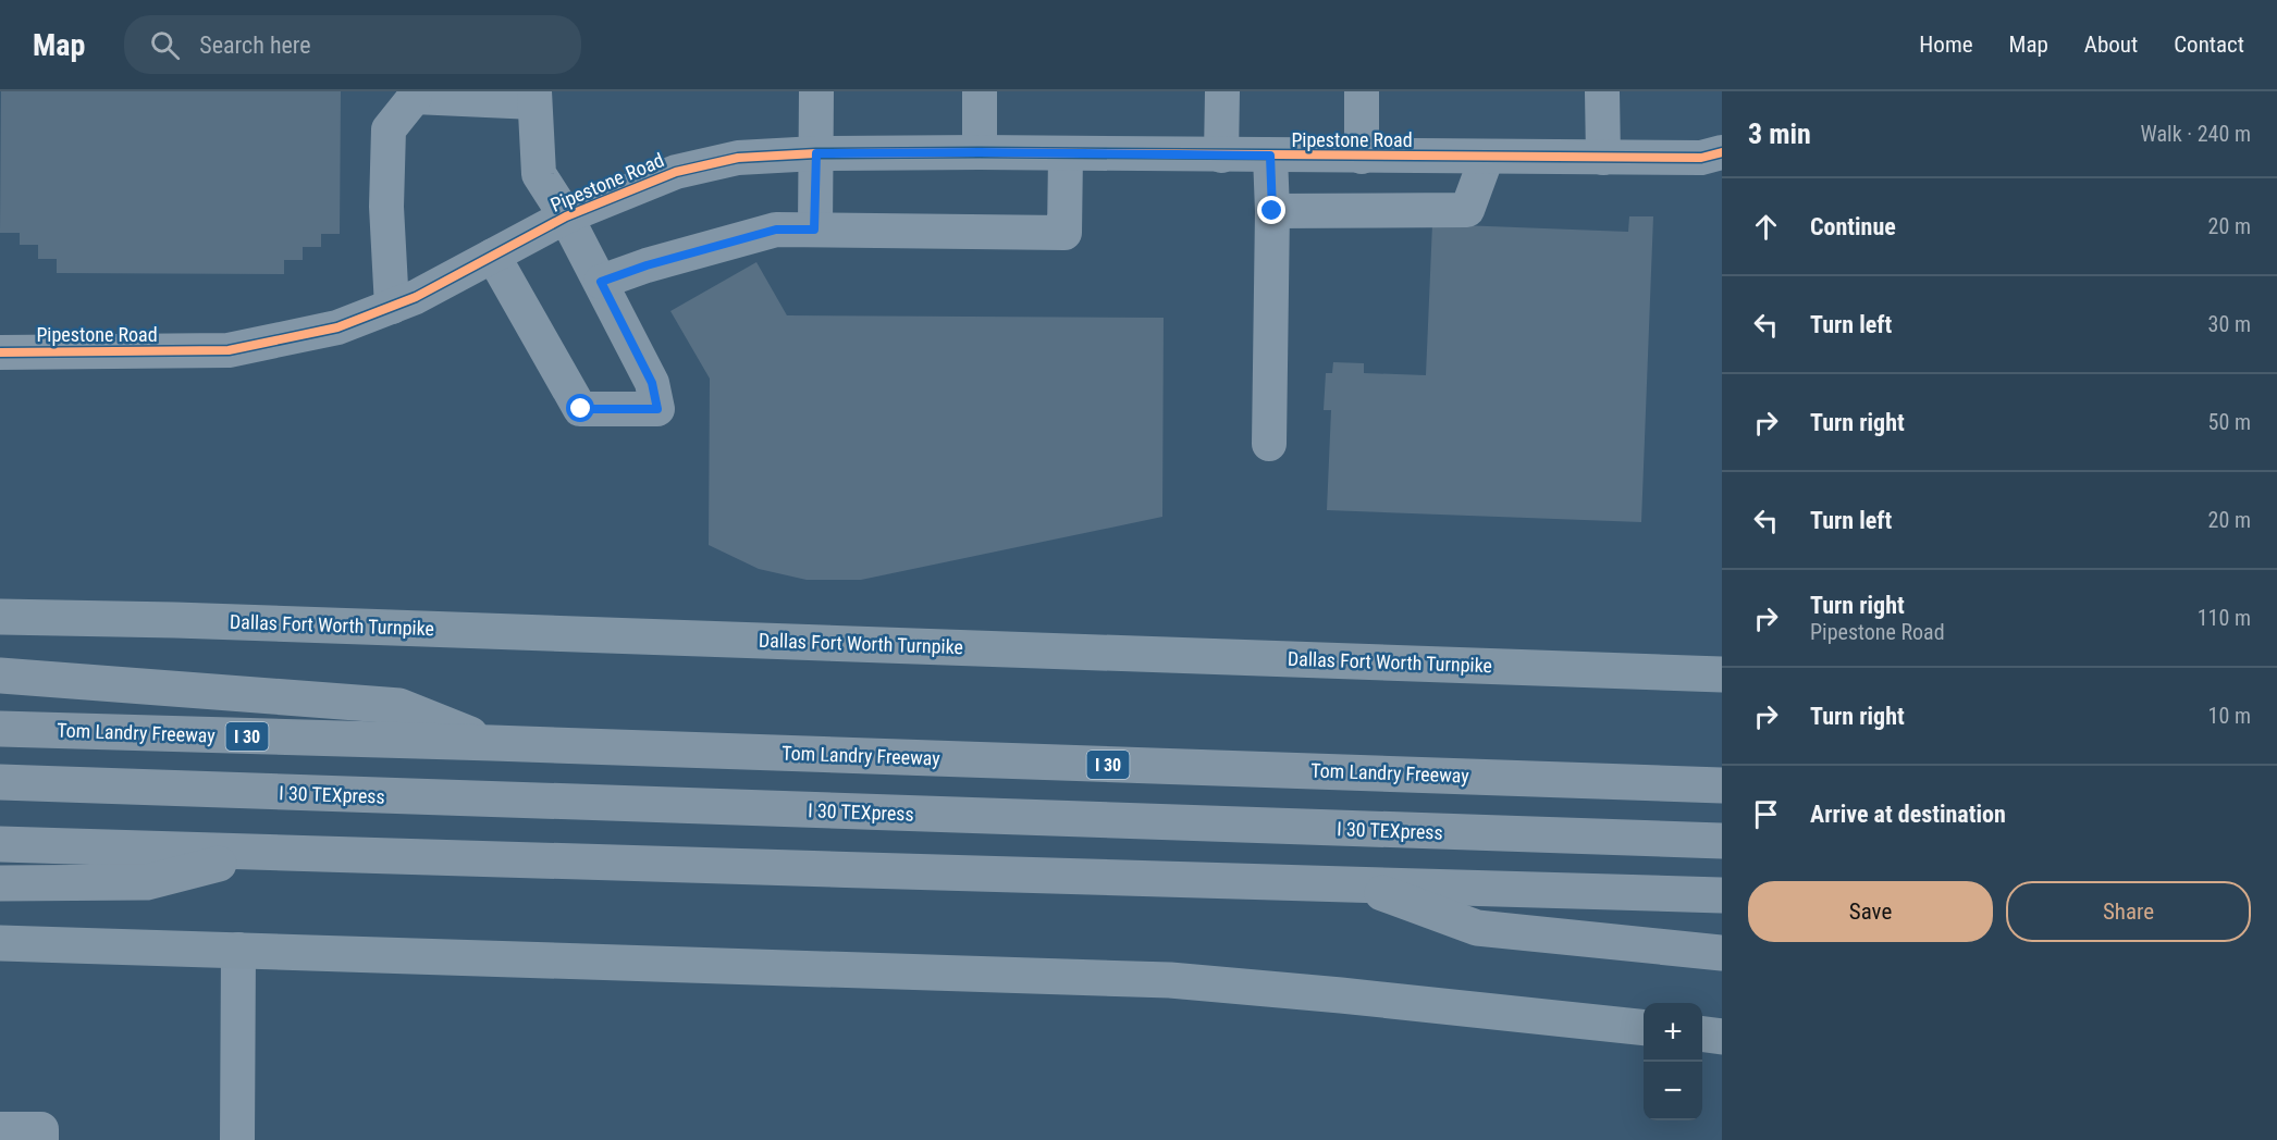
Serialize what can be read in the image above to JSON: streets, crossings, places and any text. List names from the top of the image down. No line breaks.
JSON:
{"streets":{"highway":["Tom Landry Freeway","I 30","I 30 TEXpress"],"main road":["Dallas Fort Worth Turnpike"],"street":["Pipestone Road"]},"page":{"header":"Map","search":"Search here","nav":["Home","Map","About","Contact"],"heading":["3 min","Walk · 240 m"],"list":[["Continue","20 m"],["Turn left","30 m"],["Turn right","50 m"],["Turn left","20 m"],["Turn right","Pipestone Road","110 m"],["Turn right","10 m"],"Arrive at destination"],"buttons":["Save","Share"],"map_buttons":["+","−"]}}
